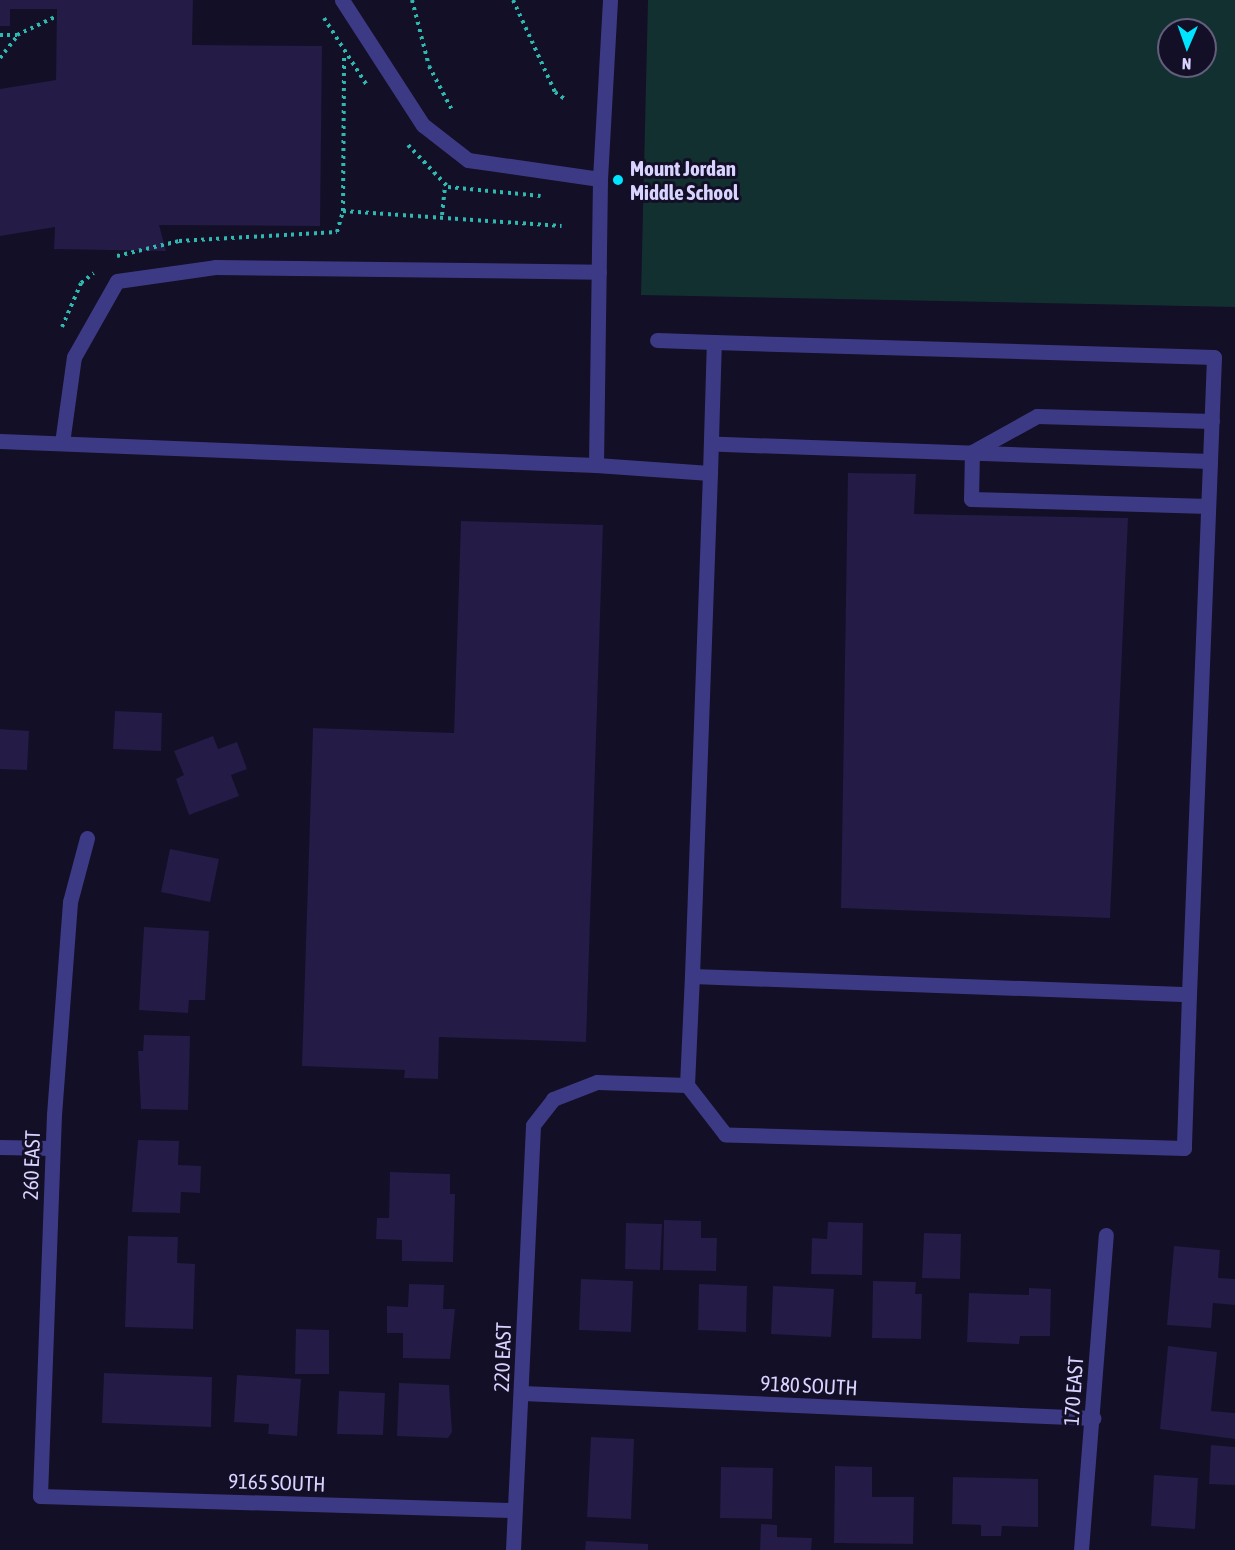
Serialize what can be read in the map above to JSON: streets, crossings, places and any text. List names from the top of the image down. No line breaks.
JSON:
{"streets":{"street":["260 EAST","220 EAST","9180 SOUTH","170 EAST","9165 SOUTH"]},"crossings":[["260 EAST","9165 SOUTH"],["220 EAST","9180 SOUTH"],["220 EAST","9165 SOUTH"],["9180 SOUTH","170 EAST"]],"places":["Mount Jordan Middle School"],"north":"bottom"}
